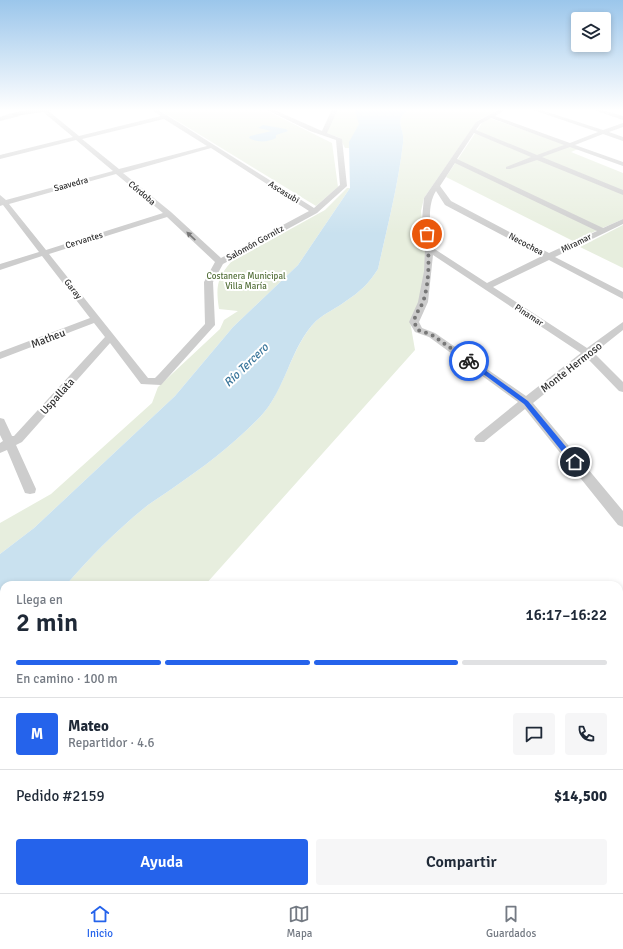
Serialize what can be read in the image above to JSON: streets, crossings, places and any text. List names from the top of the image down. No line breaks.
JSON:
{"streets":{"street":["Saavedra","Ascasubi","Córdoba","Cervantes","Salomón Gornitz","Miramar","Necochea","Garay","Pinamar","Matheu","Monte Hermoso","Uspallata"]},"crossings":[["Saavedra","Córdoba"],["Saavedra","Garay"],["Ascasubi","Salomón Gornitz"],["Córdoba","Cervantes"],["Córdoba","Salomón Gornitz"],["Cervantes","Garay"],["Salomón Gornitz","Garay"],["Miramar","Necochea"],["Miramar","Pinamar"],["Garay","Matheu"],["Garay","Uspallata"],["Pinamar","Monte Hermoso"]],"one_way":["Córdoba"],"water":["Río Tercero"],"parks":["Costanera Municipal Villa María"],"page":{"heading":["2 min","Llega en","16:17–16:22"],"panel":["Mateo","Repartidor · 4.6","Pedido #2159","$14,500"],"bar":"En camino · 100 m","round":"M","buttons":["Ayuda","Compartir"],"tabs":["Inicio","Mapa","Guardados"]}}
